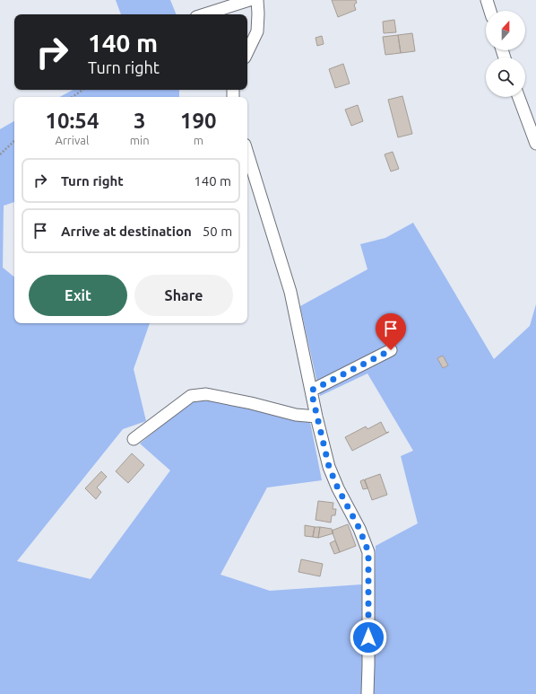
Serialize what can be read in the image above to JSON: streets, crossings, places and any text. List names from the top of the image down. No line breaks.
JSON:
{"north":"top","page":{"turn":["140 m","Turn right"],"eta":["10:54","Arrival","3","min","190","m"],"list":[{"name":"Turn right","value":"140 m"},{"name":"Arrive at destination","value":"50 m"}],"buttons":["Exit","Share"]}}
